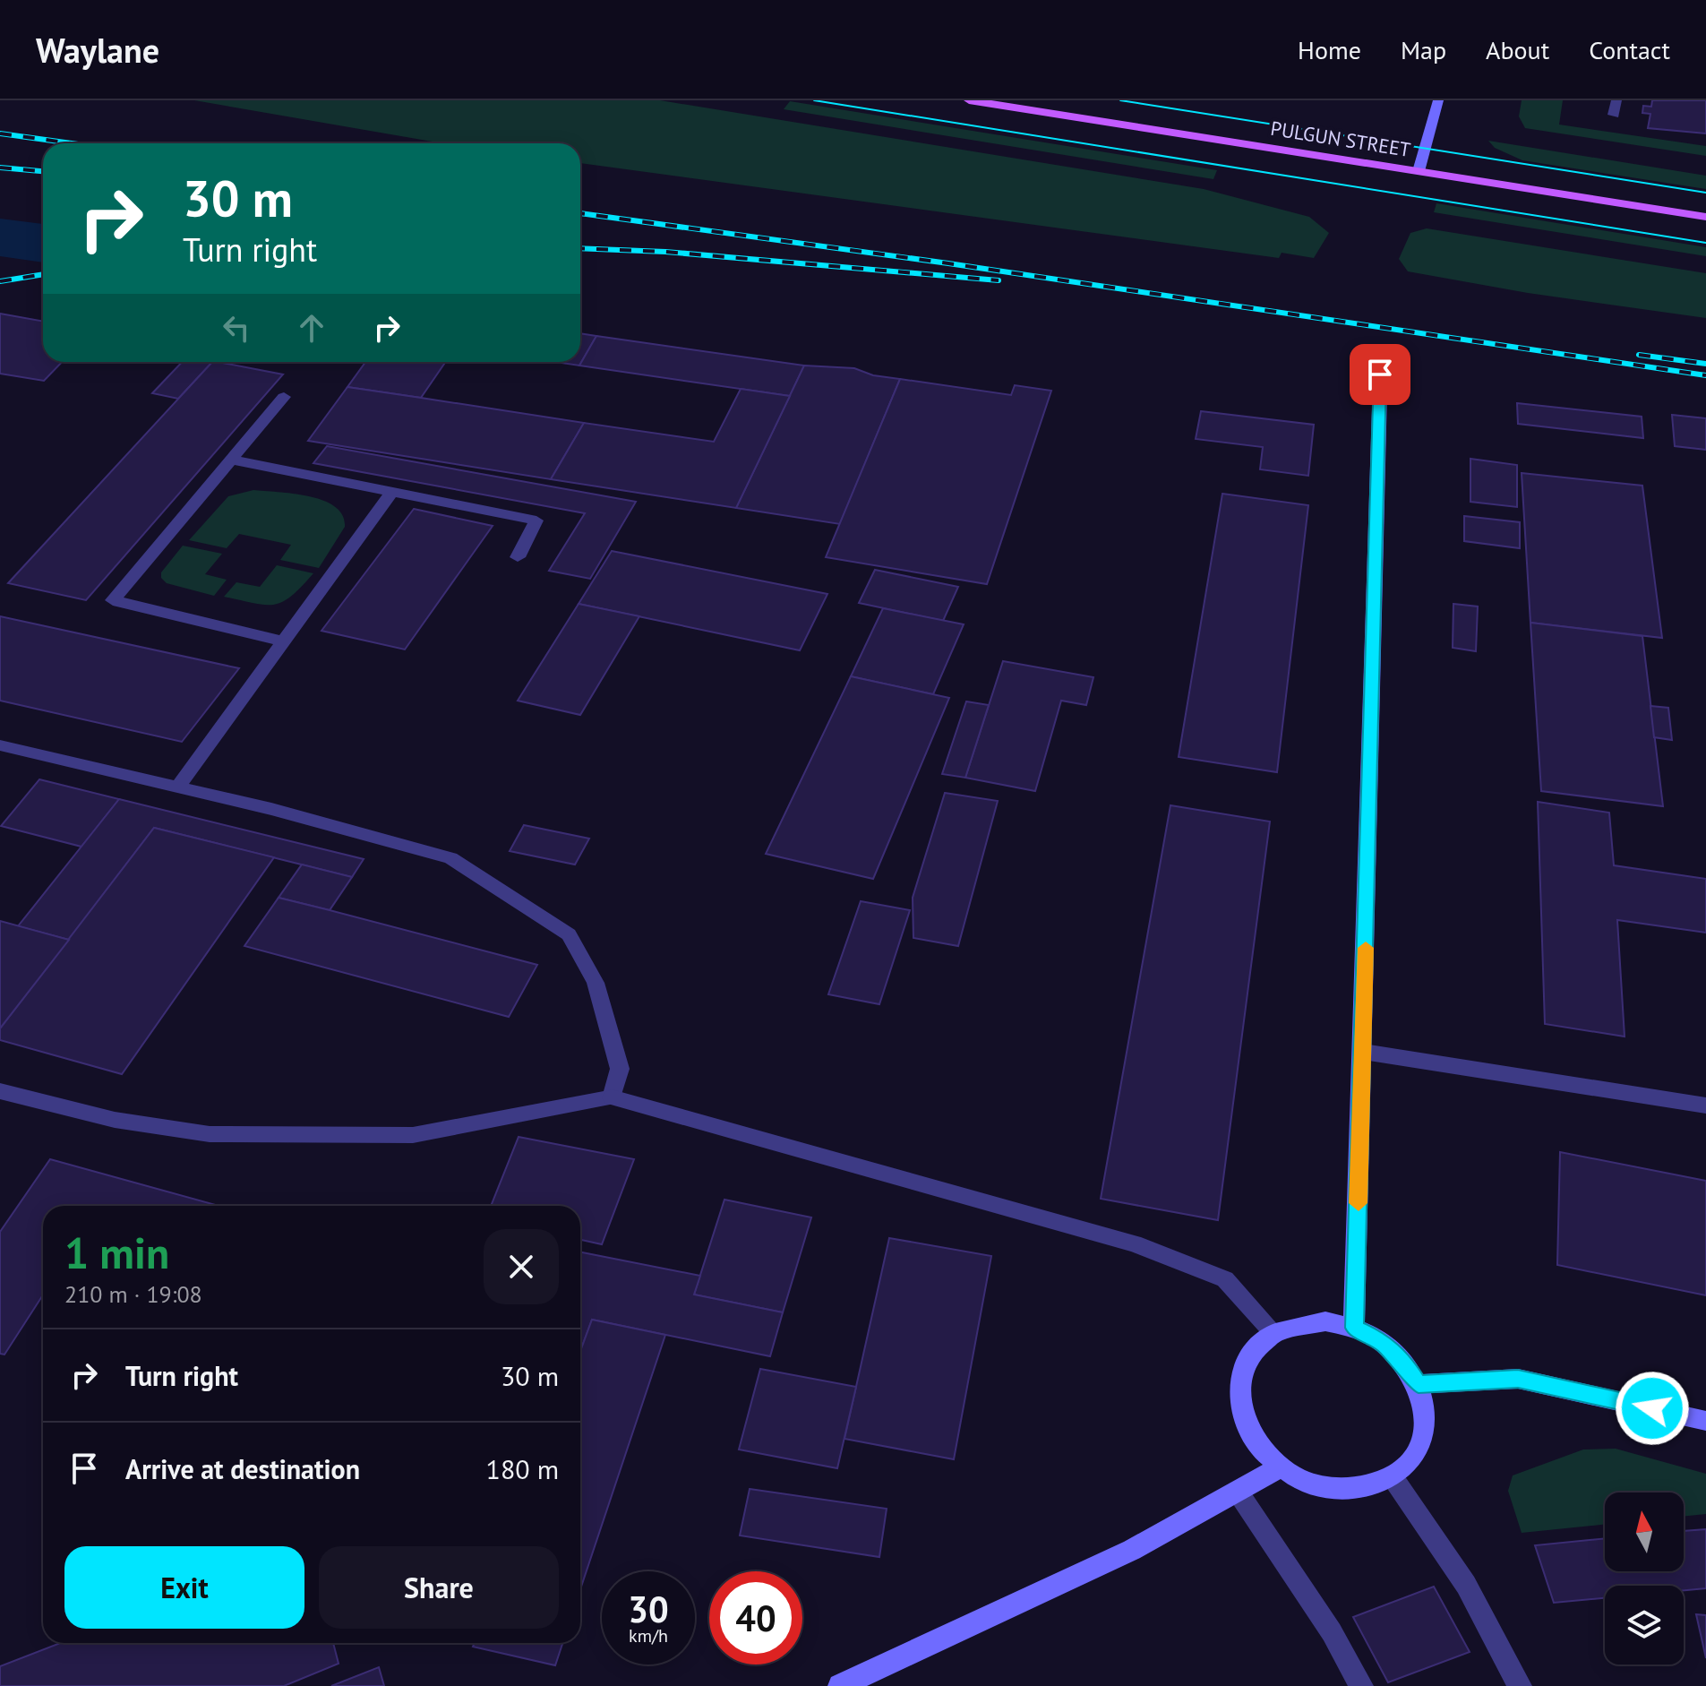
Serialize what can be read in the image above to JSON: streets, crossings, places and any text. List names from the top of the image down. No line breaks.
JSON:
{"streets":{"main road":["PULGUN STREET"]},"north":"top","page":{"header":"Waylane","nav":["Home","Map","About","Contact"],"turn":["30 m","Turn right"],"heading":["1 min","210 m · 19:08"],"list":[{"name":"Turn right","value":"30 m"},{"name":"Arrive at destination","value":"180 m"}],"buttons":["Exit","Share"],"speed":"30 km/h","limit":"40"}}
